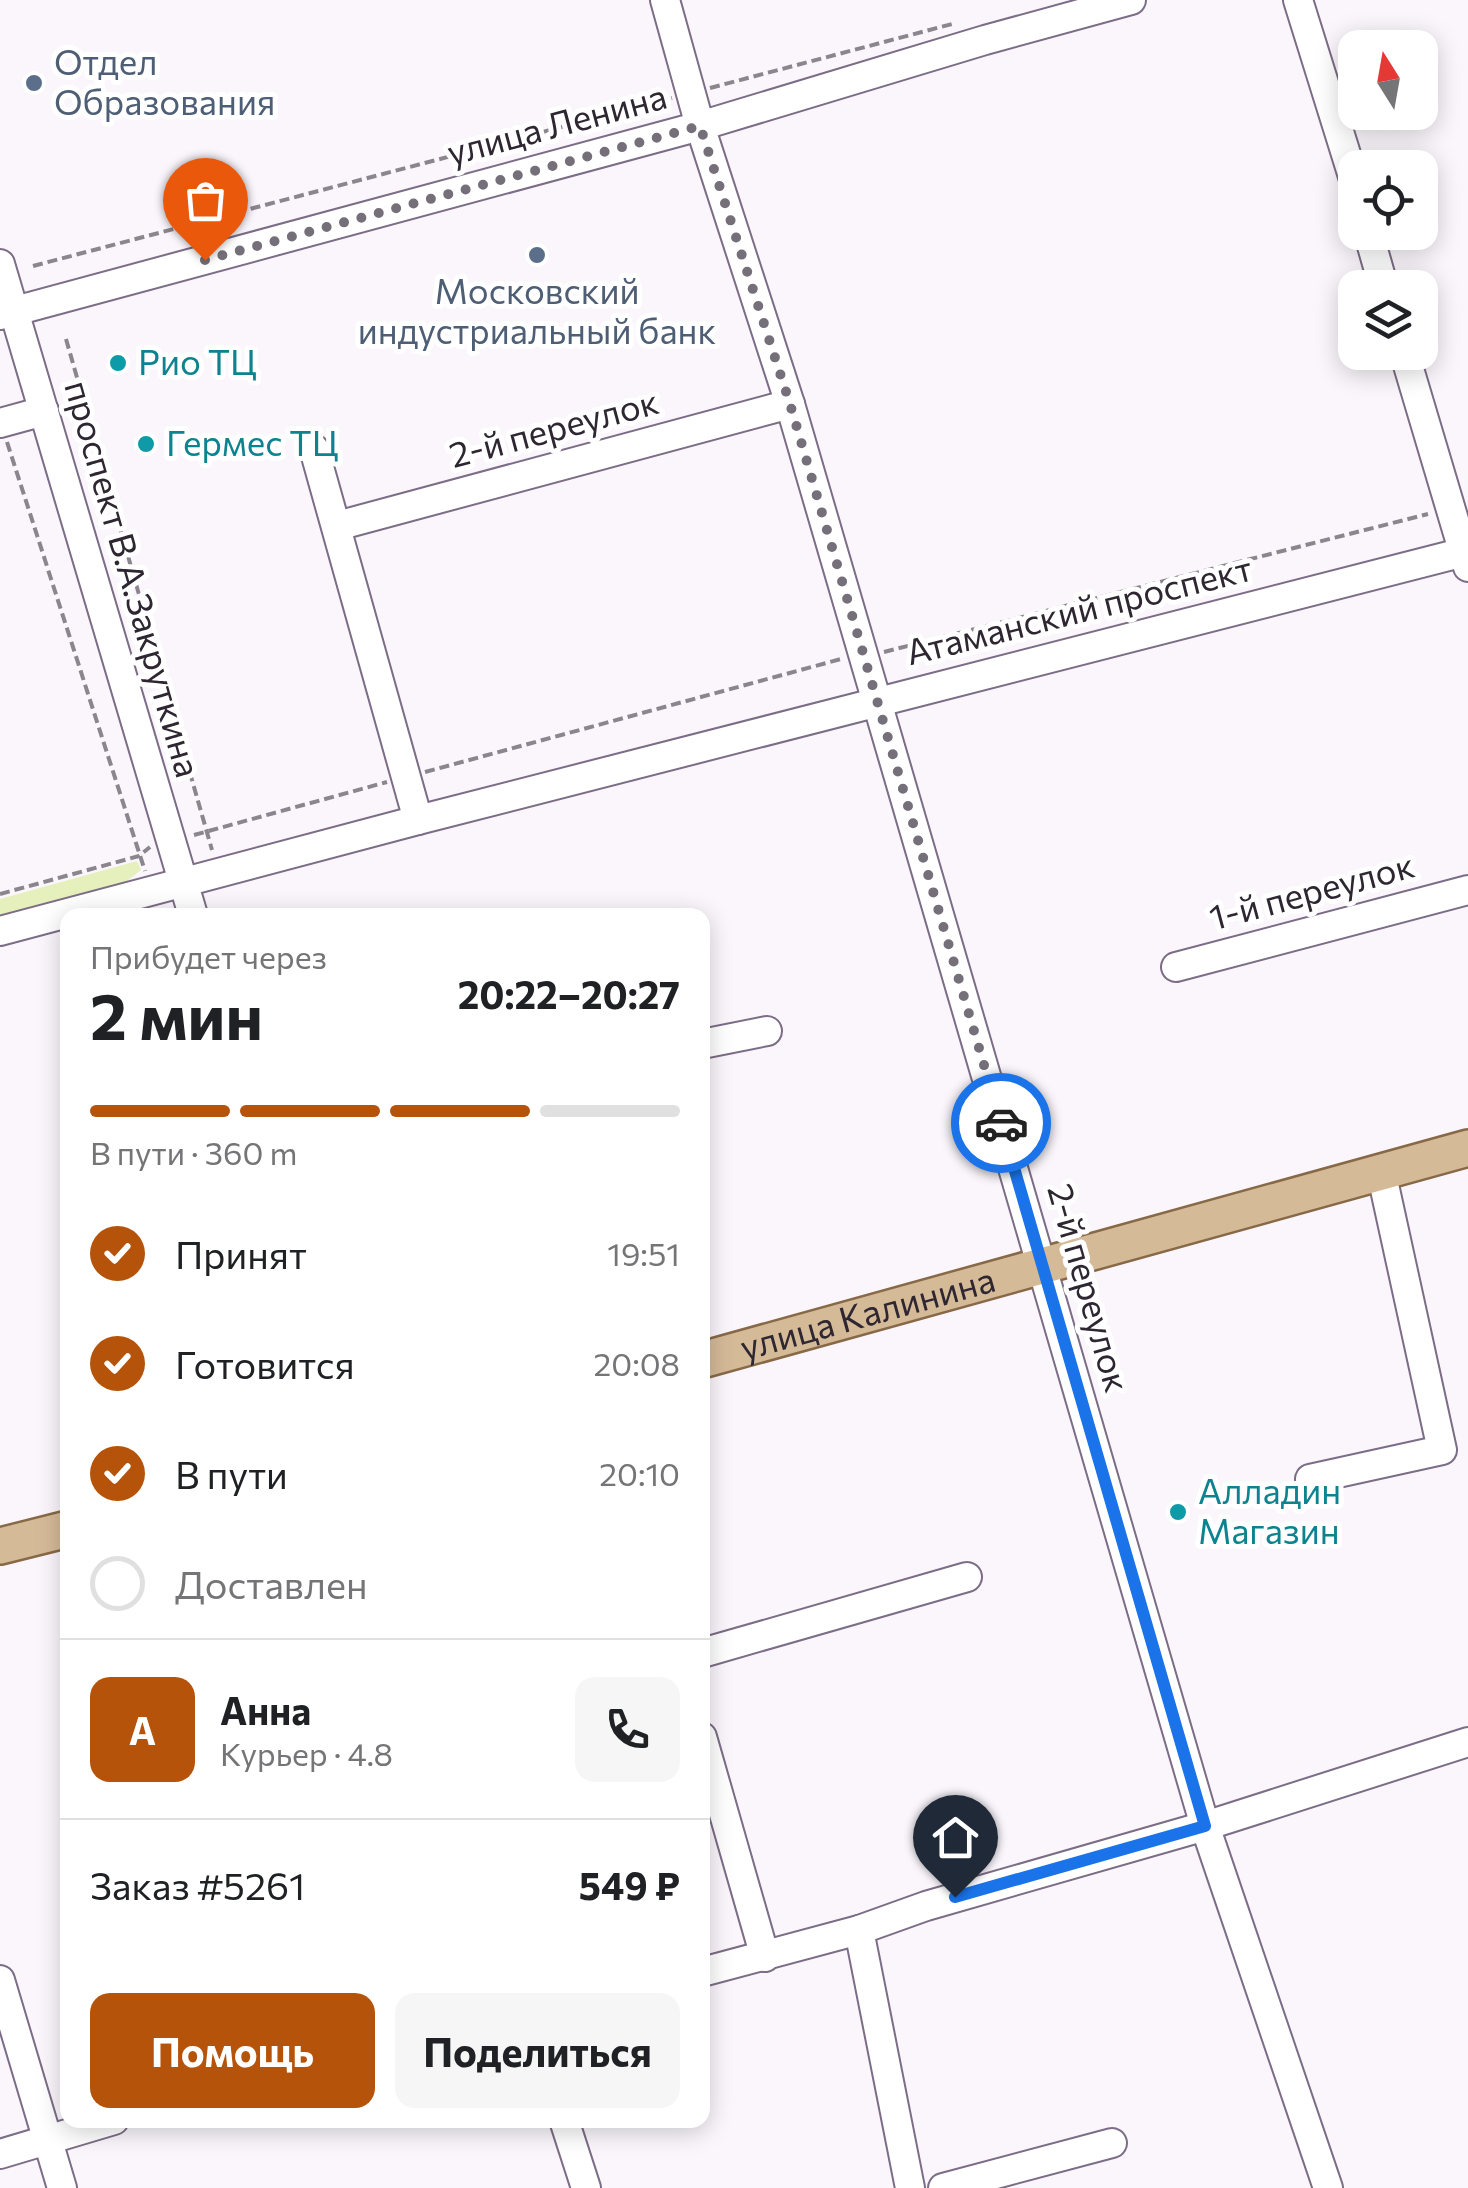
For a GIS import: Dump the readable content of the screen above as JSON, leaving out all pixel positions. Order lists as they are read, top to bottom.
{
  "streets": {
    "main road": ["улица Калинина"],
    "street": [
      "улица Ленина",
      "2-й переулок",
      "проспект В.А.Закруткина",
      "Атаманский проспект",
      "1-й переулок"
    ]
  },
  "crossings": [
    ["улица Ленина", "2-й переулок"],
    ["улица Ленина", "проспект В.А.Закруткина"],
    ["2-й переулок", "Атаманский проспект"],
    ["2-й переулок", "улица Калинина"],
    ["проспект В.А.Закруткина", "Атаманский проспект"]
  ],
  "places": [
    "Отдел Образования",
    "Московский индустриальный банк",
    "Рио ТЦ",
    "Гермес ТЦ",
    "Алладин Магазин"
  ],
  "north": "top",
  "page": {
    "heading": ["2 мин", "Прибудет через", "20:22–20:27"],
    "panel": [
      "Анна",
      "Курьер · 4.8",
      "Заказ #5261",
      "549 ₽"
    ],
    "bar": "В пути · 360 m",
    "list": [
      ["Принят", "19:51"],
      ["Готовится", "20:08"],
      ["В пути", "20:10"],
      "Доставлен"
    ],
    "round": "А",
    "buttons": ["Помощь", "Поделиться"]
  }
}
